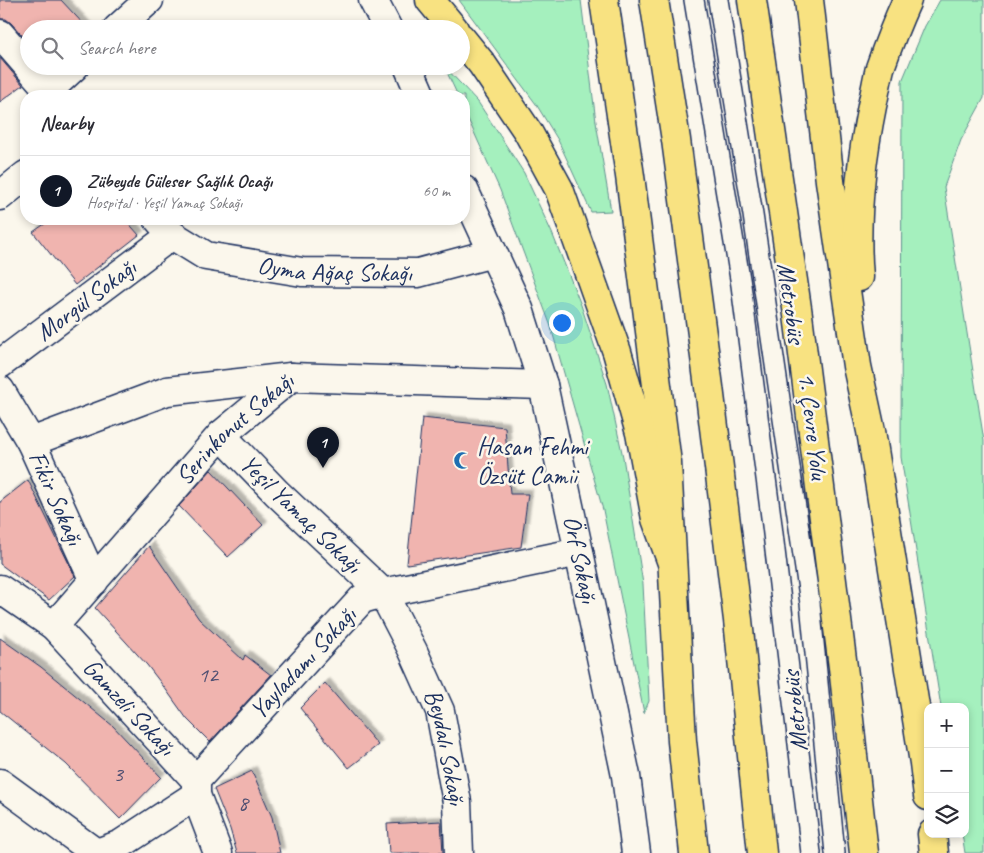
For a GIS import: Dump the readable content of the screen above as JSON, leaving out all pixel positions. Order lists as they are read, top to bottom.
{
  "streets": {
    "highway": ["1. Çevre Yolu"],
    "street": [
      "Oyma Ağaç Sokağı",
      "Morgül Sokağı",
      "Serinkonut Sokağı",
      "Fikir Sokağı",
      "Yeşil Yamaç Sokağı",
      "Örf Sokağı",
      "Yayladamı Sokağı",
      "Gamzeli Sokağı",
      "Beydalı Sokağı"
    ],
    "lane": ["Metrobüs"]
  },
  "crossings": [
    ["Oyma Ağaç Sokağı", "Morgül Sokağı"],
    ["Oyma Ağaç Sokağı", "Örf Sokağı"],
    ["Serinkonut Sokağı", "Fikir Sokağı"],
    ["Serinkonut Sokağı", "Yeşil Yamaç Sokağı"],
    ["Serinkonut Sokağı", "Örf Sokağı"],
    ["Serinkonut Sokağı", "Gamzeli Sokağı"],
    ["Yeşil Yamaç Sokağı", "Yayladamı Sokağı"],
    ["Yeşil Yamaç Sokağı", "Beydalı Sokağı"],
    ["Örf Sokağı", "Yayladamı Sokağı"],
    ["Yayladamı Sokağı", "Gamzeli Sokağı"],
    ["Yayladamı Sokağı", "Beydalı Sokağı"]
  ],
  "places": {
    "mosque": ["Hasan Fehmi Özsüt Camii"]
  },
  "house_numbers": ["12", "3", "8"],
  "page": {
    "search": "Search here",
    "heading": "Nearby",
    "list": [
      {
        "mark": "1",
        "name": "Zübeyde Güleser Sağlık Ocağı",
        "note": "Hospital · Yeşil Yamaç Sokağı",
        "value": "60 m"
      }
    ],
    "pins": "1",
    "map_buttons": ["+", "−"]
  }
}
